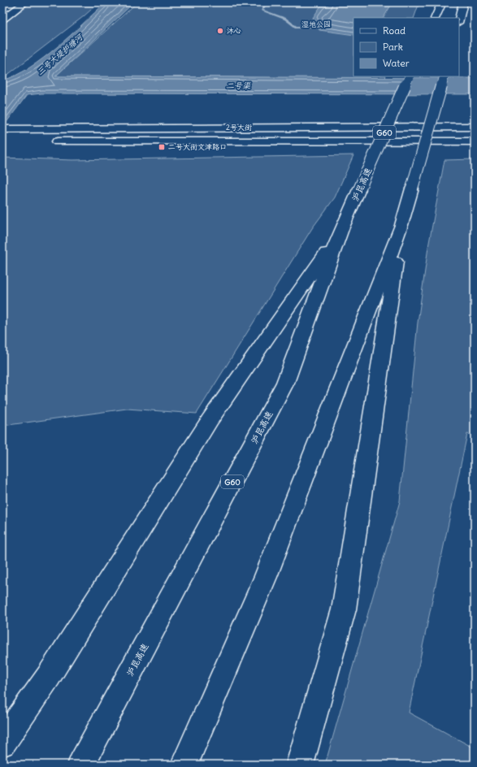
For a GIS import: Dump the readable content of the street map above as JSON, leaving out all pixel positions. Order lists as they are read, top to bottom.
{
  "streets": {
    "main road": ["2号大街", "G60", "沪昆高速"]
  },
  "water": ["三号大堤护塘河", "二号渠"],
  "parks": ["湿地公园"],
  "places": {
    "other": ["沐心"],
    "transit": ["二号大街文津路口"]
  },
  "legend": ["Road", "Park", "Water"]
}
